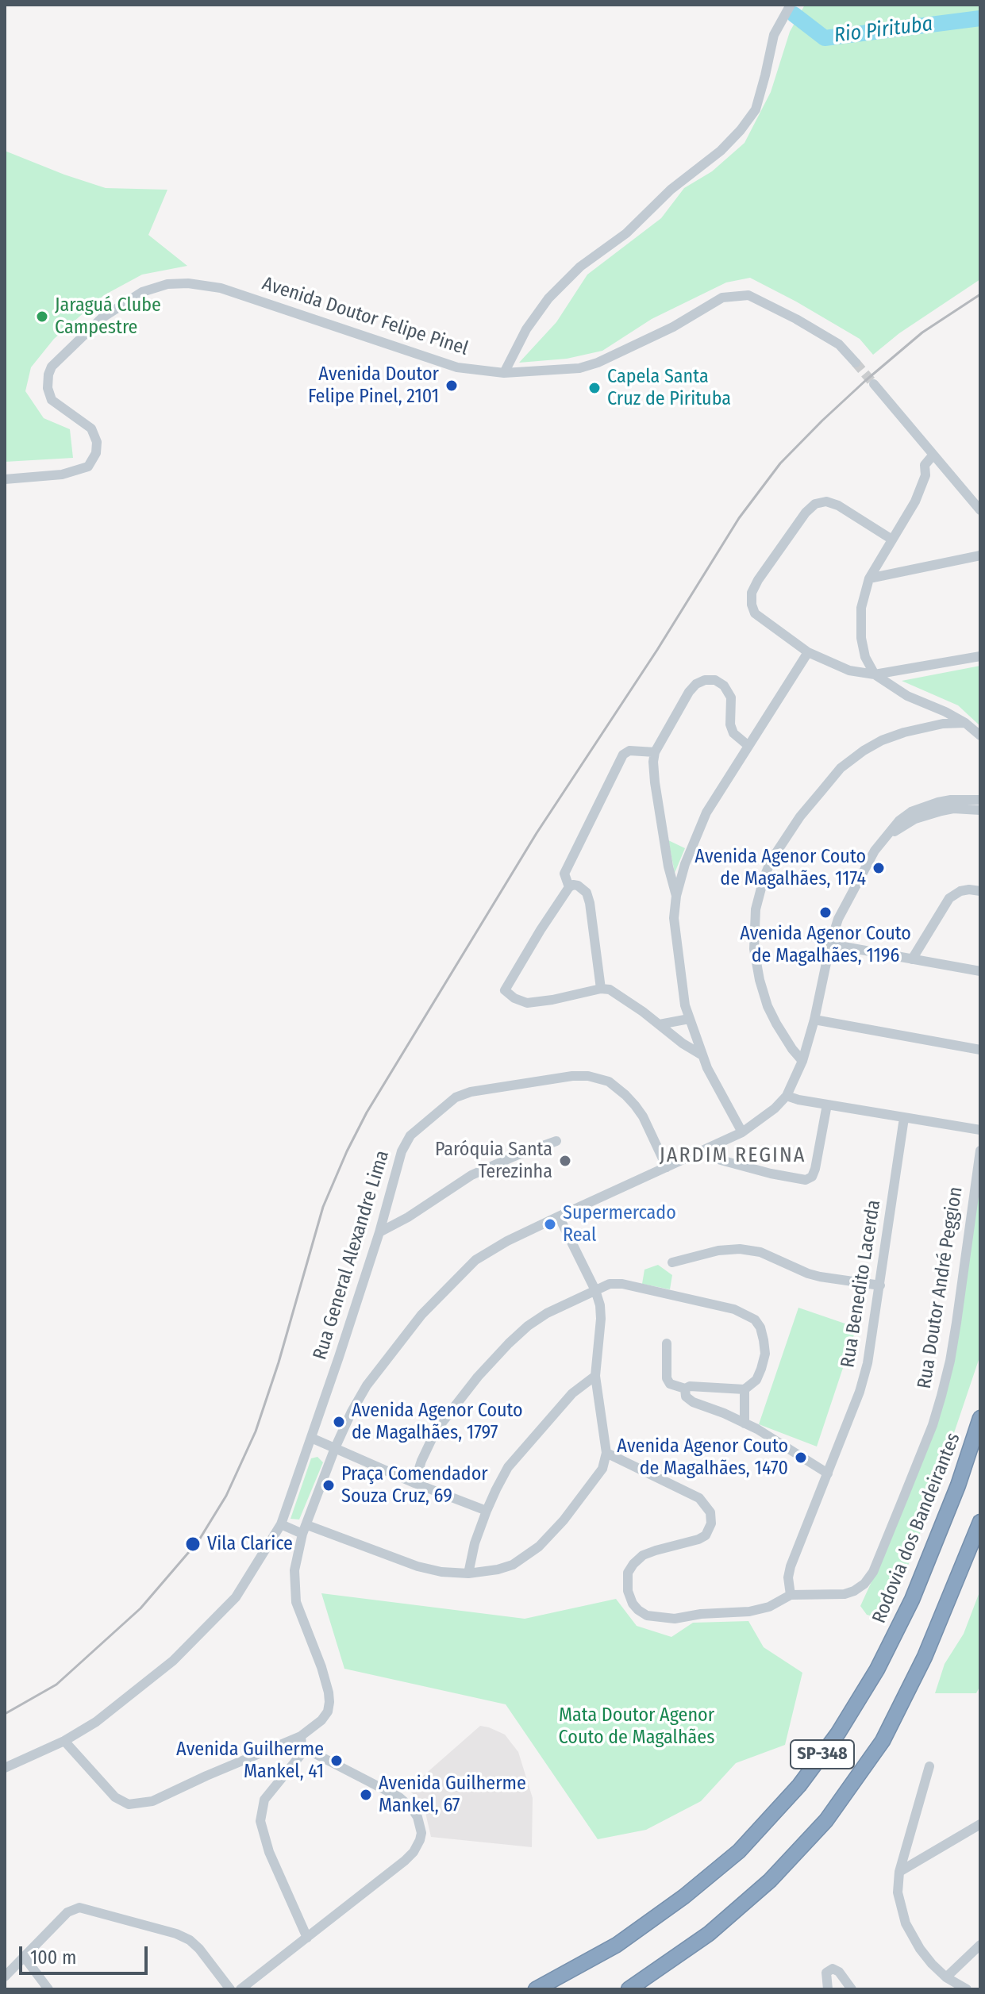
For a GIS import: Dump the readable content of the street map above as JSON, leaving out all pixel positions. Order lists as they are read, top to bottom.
{
  "streets": {
    "highway": ["Rodovia dos Bandeirantes", "SP-348"],
    "street": [
      "Avenida Doutor Felipe Pinel",
      "Rua General Alexandre Lima",
      "Rua Benedito Lacerda",
      "Rua Doutor André Peggion"
    ]
  },
  "crossings": [
    ["Rua Benedito Lacerda", "Rua Doutor André Peggion"]
  ],
  "districts": ["JARDIM REGINA"],
  "water": ["Rio Pirituba"],
  "parks": ["Mata Doutor Agenor Couto de Magalhães"],
  "places": [
    "Jaraguá Clube Campestre",
    "Avenida Doutor Felipe Pinel, 2101",
    "Capela Santa Cruz de Pirituba",
    "Avenida Agenor Couto de Magalhães, 1174",
    "Avenida Agenor Couto de Magalhães, 1196",
    "Paróquia Santa Terezinha",
    "Supermercado Real",
    "Avenida Agenor Couto de Magalhães, 1797",
    "Avenida Agenor Couto de Magalhães, 1470",
    "Praça Comendador Souza Cruz, 69",
    "Vila Clarice",
    "Avenida Guilherme Mankel, 41",
    "Avenida Guilherme Mankel, 67"
  ],
  "scale_bar": "100 m"
}
